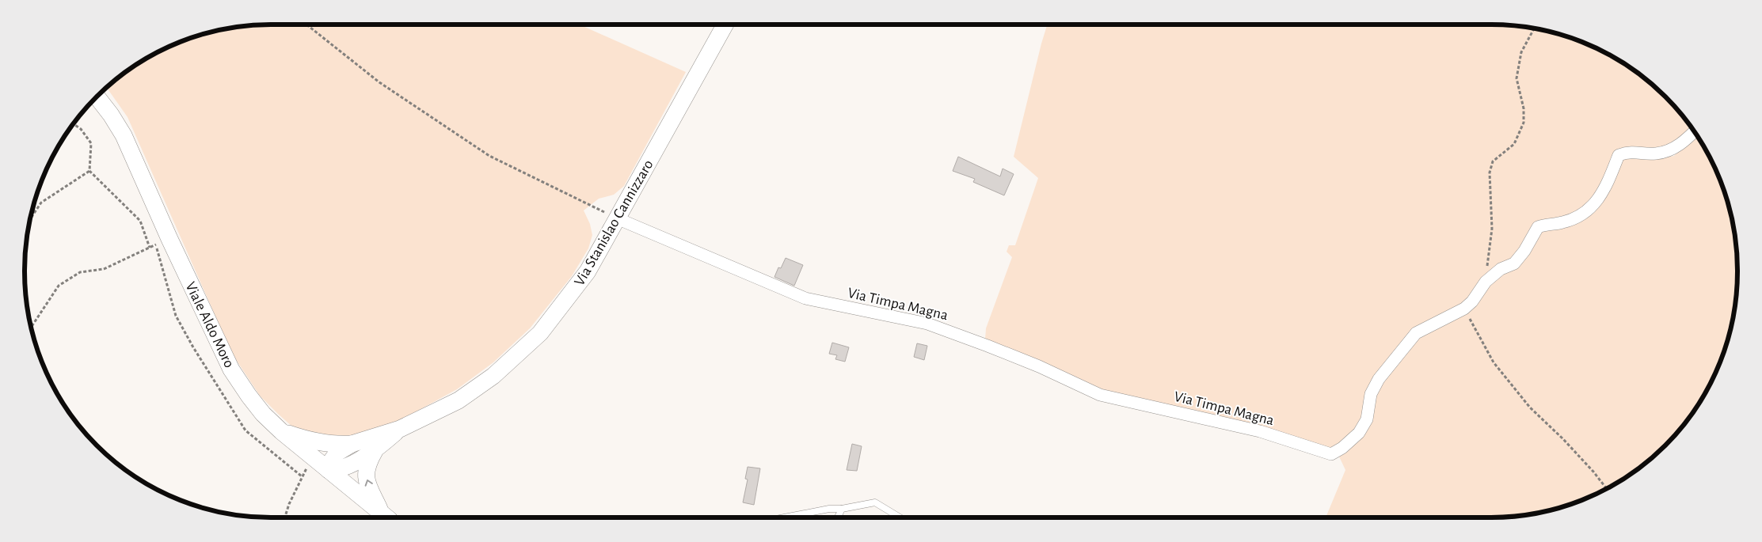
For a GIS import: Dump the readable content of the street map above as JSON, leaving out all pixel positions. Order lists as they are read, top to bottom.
{
  "streets": {
    "street": ["Via Stanislao Cannizzaro", "Via Timpa Magna", "Viale Aldo Moro"]
  },
  "crossings": [
    ["Via Stanislao Cannizzaro", "Via Timpa Magna"]
  ]
}
